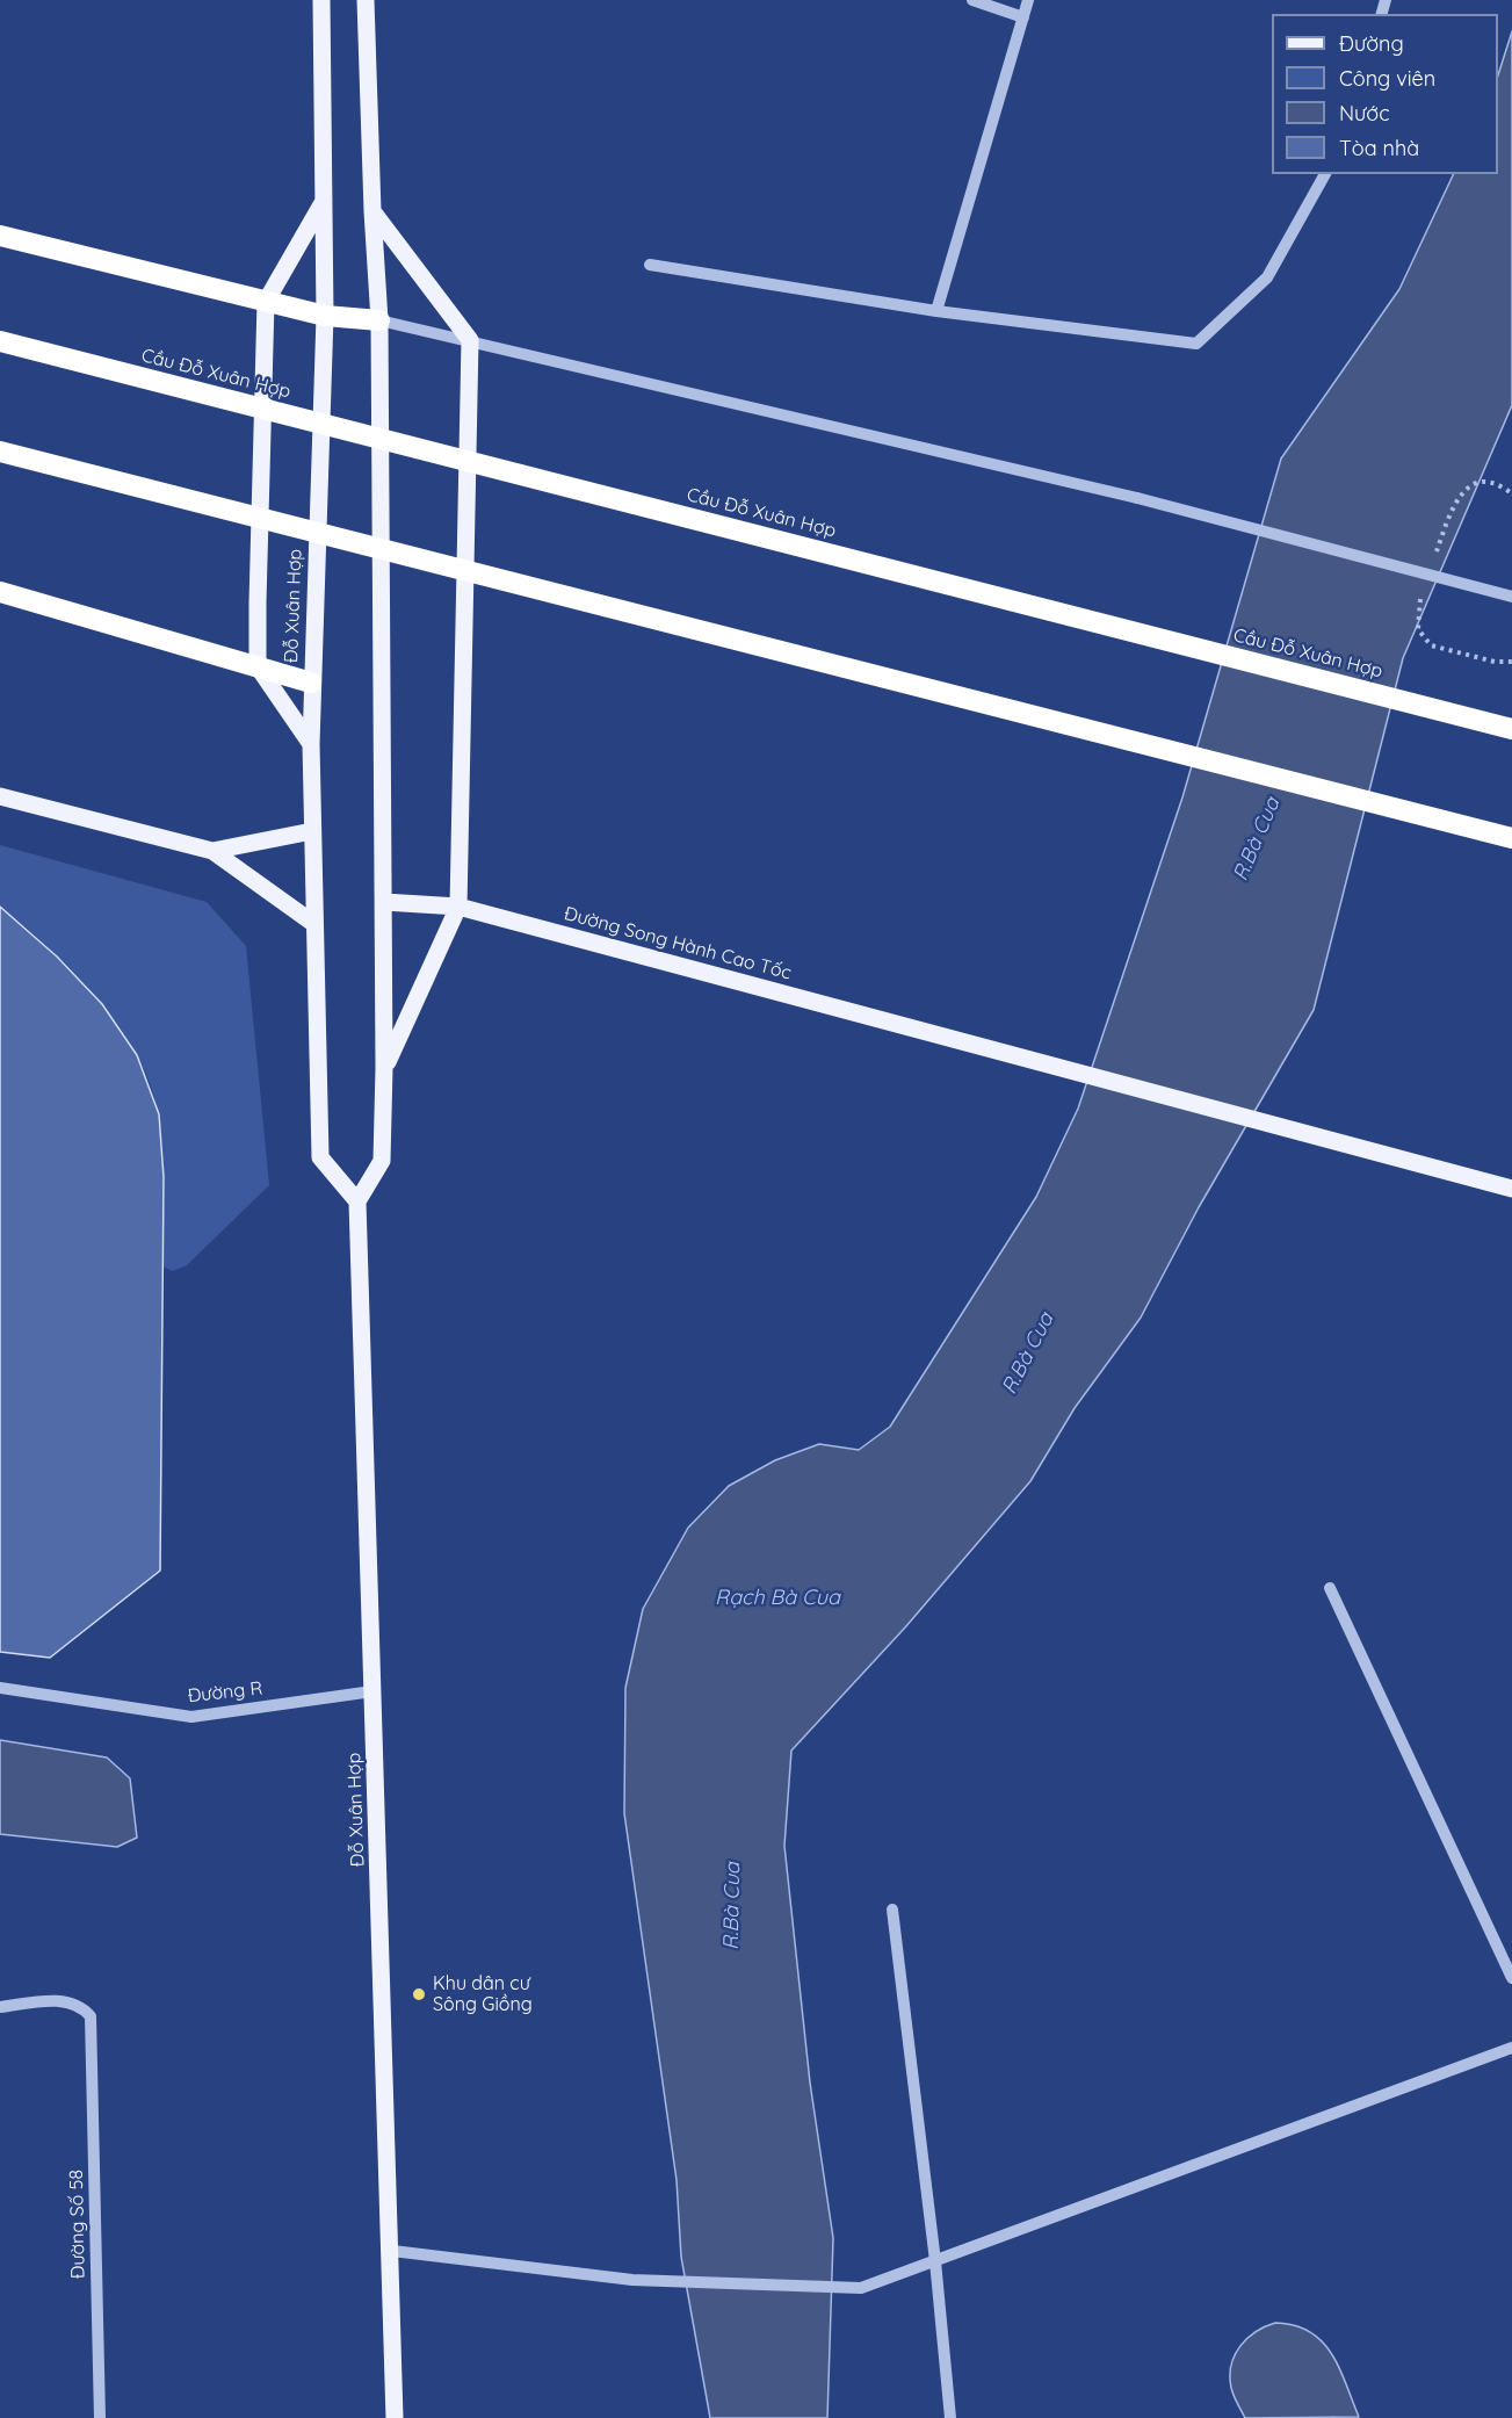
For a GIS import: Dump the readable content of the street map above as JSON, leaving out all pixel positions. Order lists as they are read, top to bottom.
{
  "streets": {
    "highway": ["Cầu Đỗ Xuân Hợp"],
    "main road": ["Đỗ Xuân Hợp", "Đường Song Hành Cao Tốc"],
    "street": ["Đường R", "Đường Số 58"]
  },
  "crossings": [
    ["Đỗ Xuân Hợp", "Đường R"]
  ],
  "water": ["R.Bà Cua", "Rạch Bà Cua"],
  "places": ["Khu dân cư Sông Giồng"],
  "legend": [
    "Đường",
    "Công viên",
    "Nước",
    "Tòa nhà"
  ]
}
